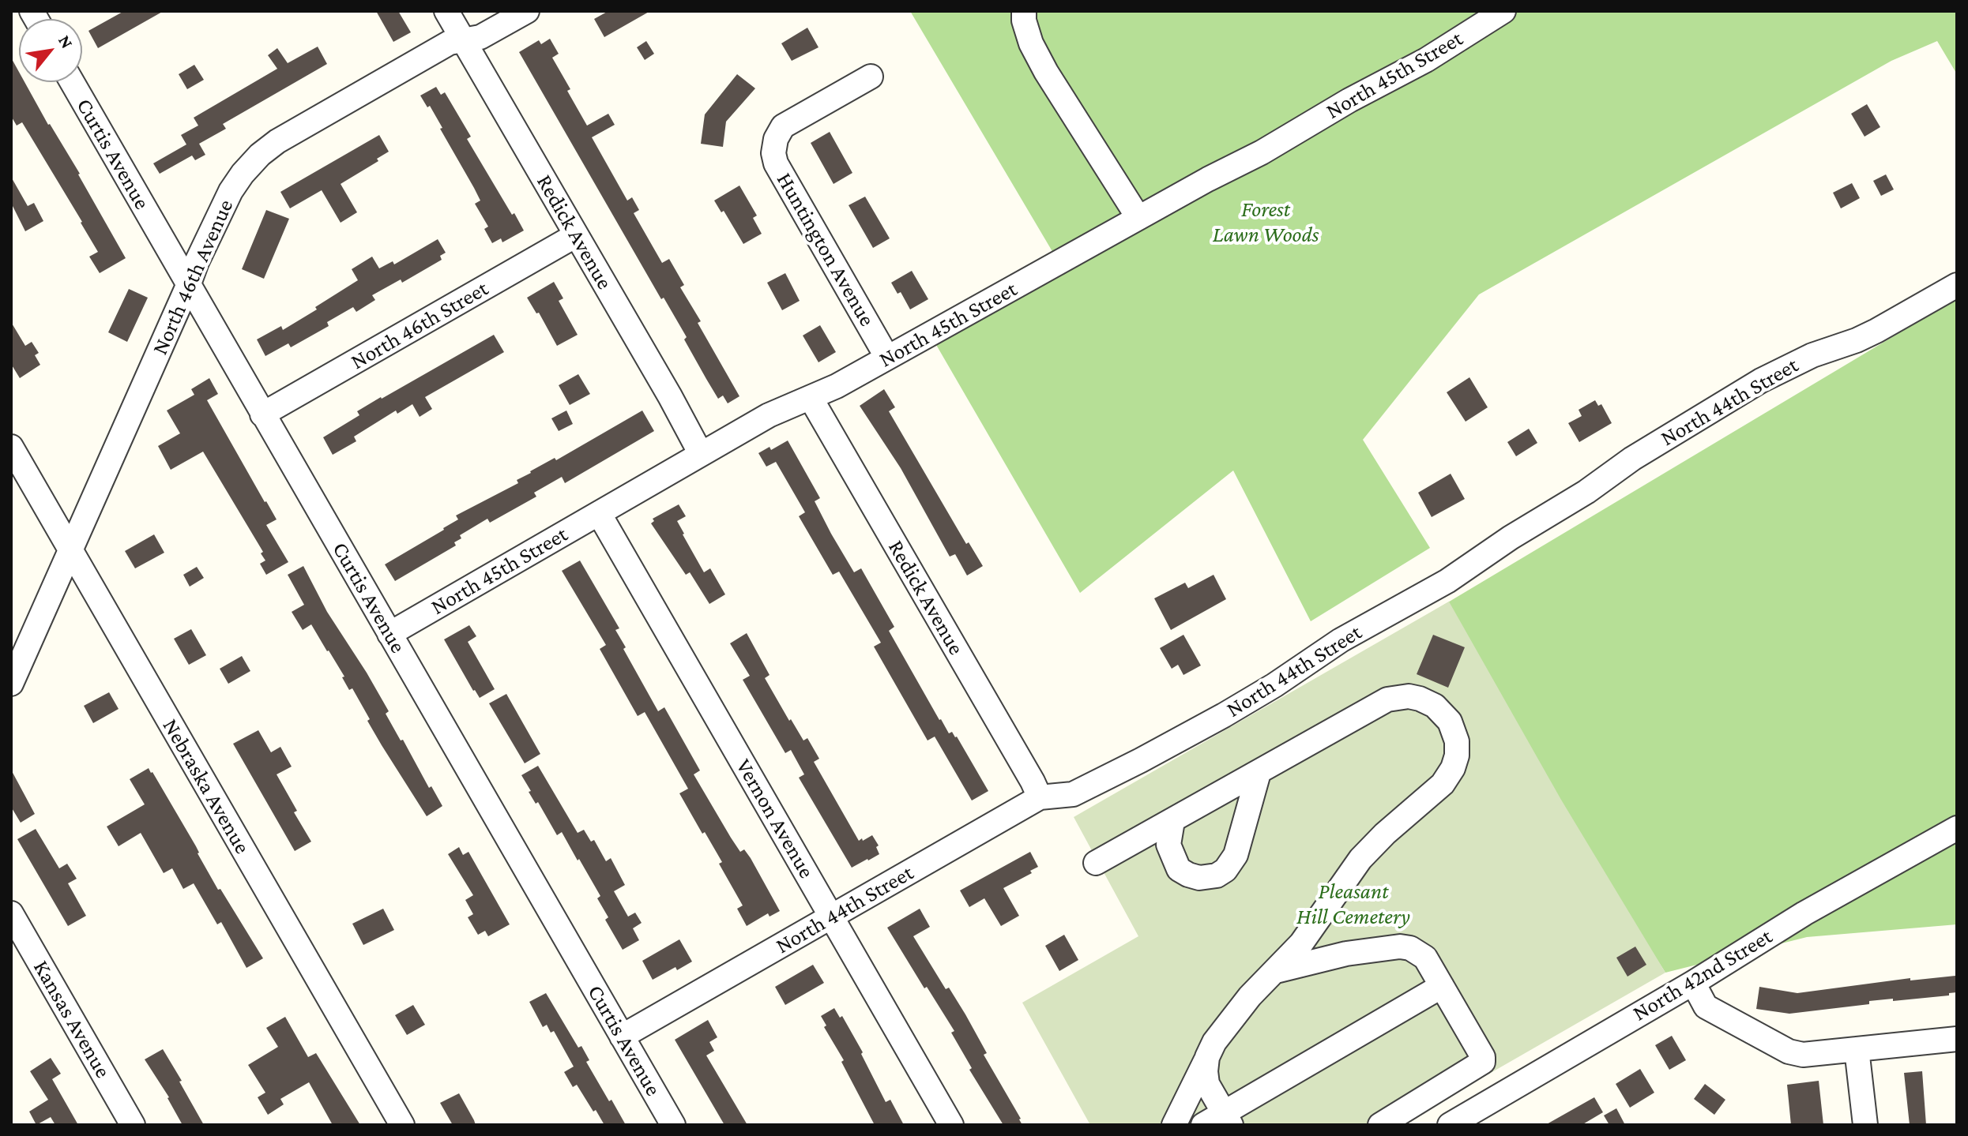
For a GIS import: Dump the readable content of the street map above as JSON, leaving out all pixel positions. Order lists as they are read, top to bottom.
{
  "streets": {
    "street": [
      "North 45th Street",
      "Curtis Avenue",
      "Redick Avenue",
      "Huntington Avenue",
      "North 46th Avenue",
      "North 46th Street",
      "North 44th Street",
      "Nebraska Avenue",
      "Vernon Avenue",
      "North 42nd Street",
      "Kansas Avenue"
    ]
  },
  "crossings": [
    ["North 45th Street", "Curtis Avenue"],
    ["North 45th Street", "Redick Avenue"],
    ["North 45th Street", "Huntington Avenue"],
    ["North 45th Street", "Vernon Avenue"],
    ["Curtis Avenue", "North 46th Avenue"],
    ["Curtis Avenue", "North 46th Street"],
    ["Curtis Avenue", "North 44th Street"],
    ["Redick Avenue", "North 46th Avenue"],
    ["Redick Avenue", "North 46th Street"],
    ["Redick Avenue", "North 44th Street"],
    ["North 46th Avenue", "Nebraska Avenue"],
    ["North 44th Street", "Vernon Avenue"]
  ],
  "parks": ["Forest Lawn Woods", "Pleasant Hill Cemetery"],
  "north": "top right"
}
